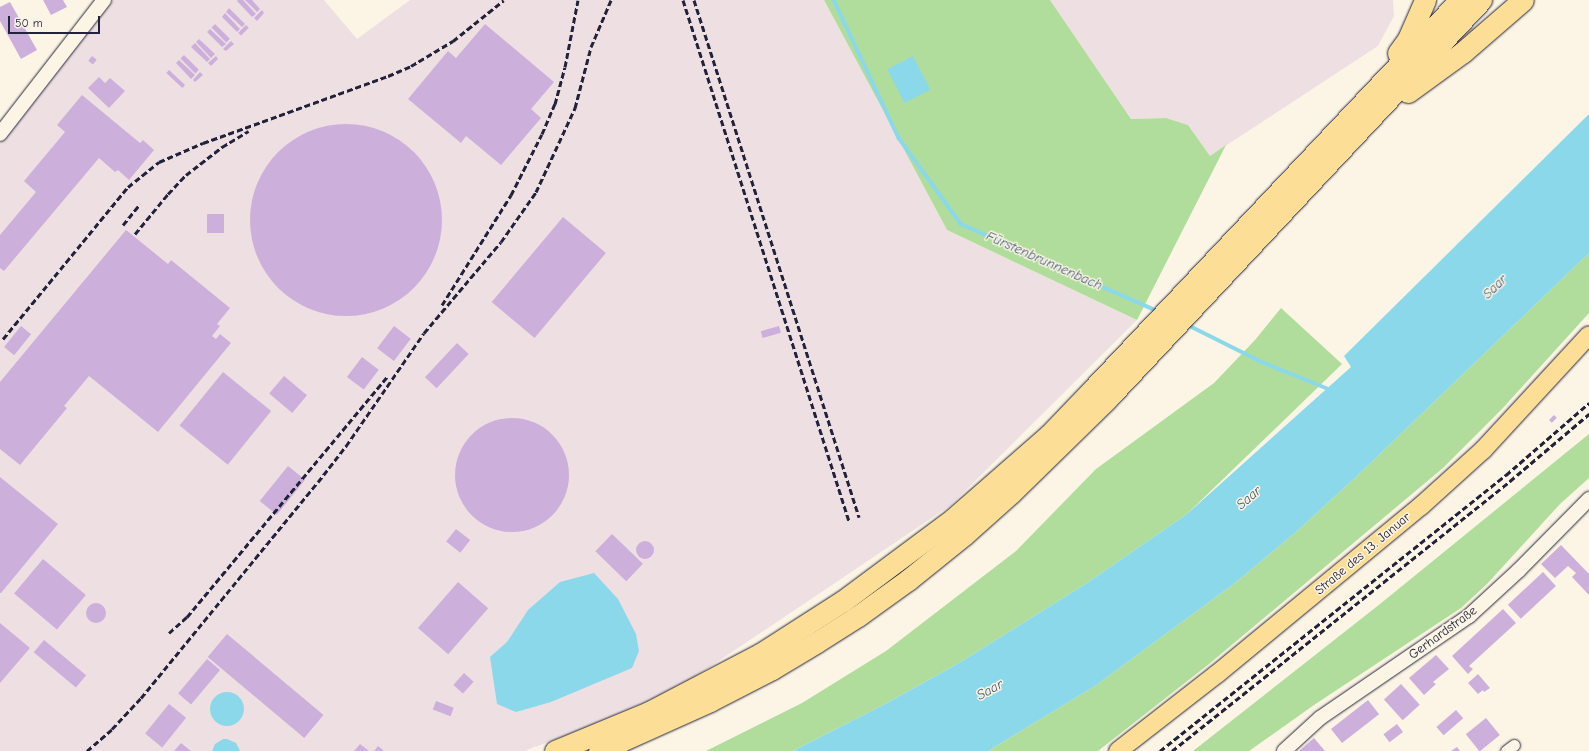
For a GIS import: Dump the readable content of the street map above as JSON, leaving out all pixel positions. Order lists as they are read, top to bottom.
{
  "streets": {
    "main road": ["Straße des 13. Januar"],
    "street": ["Gerhardstraße"]
  },
  "water": ["Fürstenbrunnenbach", "Saar"],
  "scale_bar": "50 m"
}
